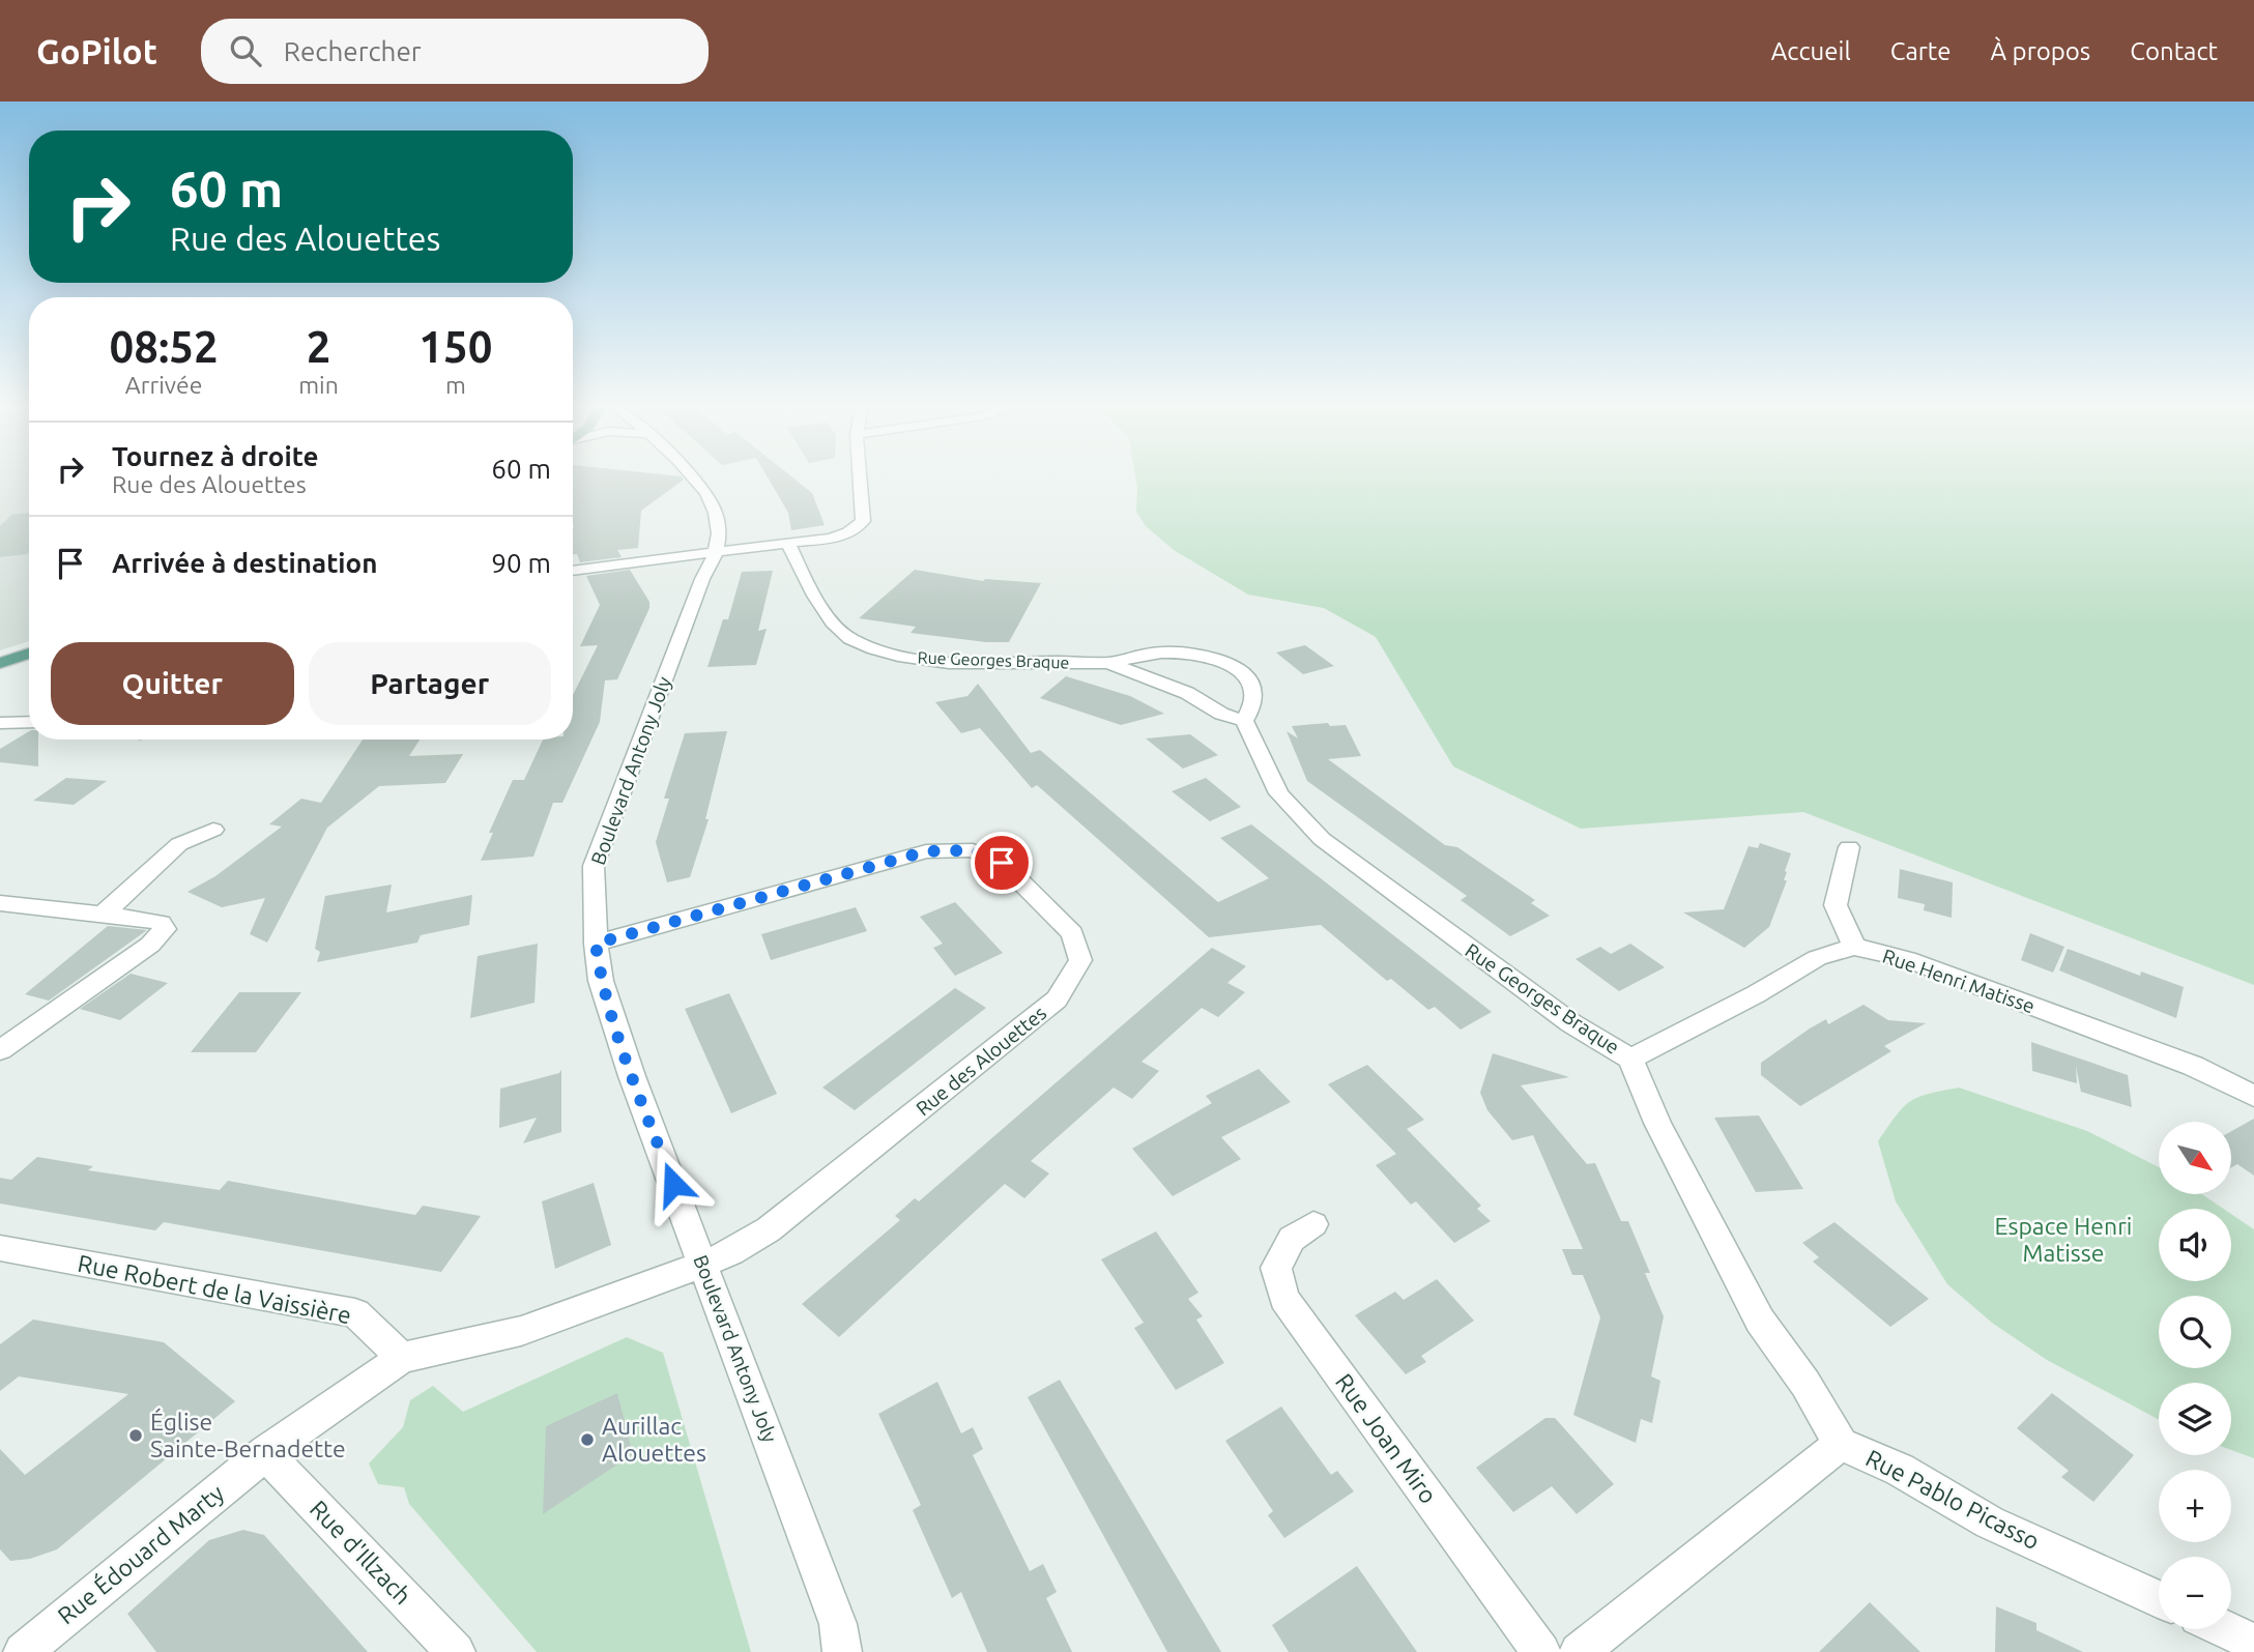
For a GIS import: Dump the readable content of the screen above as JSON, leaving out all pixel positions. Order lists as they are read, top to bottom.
{
  "streets": {
    "street": [
      "Rue Georges Braque",
      "Boulevard Antony Joly",
      "Rue Henri Matisse",
      "Rue des Alouettes",
      "Rue Robert de la Vaissière",
      "Rue Joan Miro",
      "Rue Pablo Picasso",
      "Rue d'Illzach",
      "Rue Édouard Marty"
    ]
  },
  "crossings": [
    ["Rue Georges Braque", "Rue Pablo Picasso"],
    ["Boulevard Antony Joly", "Rue des Alouettes"],
    ["Rue Robert de la Vaissière", "Rue Édouard Marty"],
    ["Rue d'Illzach", "Rue Édouard Marty"]
  ],
  "parks": ["Espace Henri Matisse"],
  "places": ["Église Sainte-Bernadette", "Aurillac Alouettes"],
  "north": "bottom right",
  "page": {
    "header": "GoPilot",
    "search": "Rechercher",
    "nav": [
      "Accueil",
      "Carte",
      "À propos",
      "Contact"
    ],
    "turn": ["60 m", "Rue des Alouettes"],
    "eta": [
      "08:52",
      "Arrivée",
      "2",
      "min",
      "150",
      "m"
    ],
    "list": [
      {
        "name": "Tournez à droite",
        "note": "Rue des Alouettes",
        "value": "60 m"
      },
      {
        "name": "Arrivée à destination",
        "value": "90 m"
      }
    ],
    "buttons": ["Quitter", "Partager"],
    "map_buttons": ["+", "−"]
  }
}
